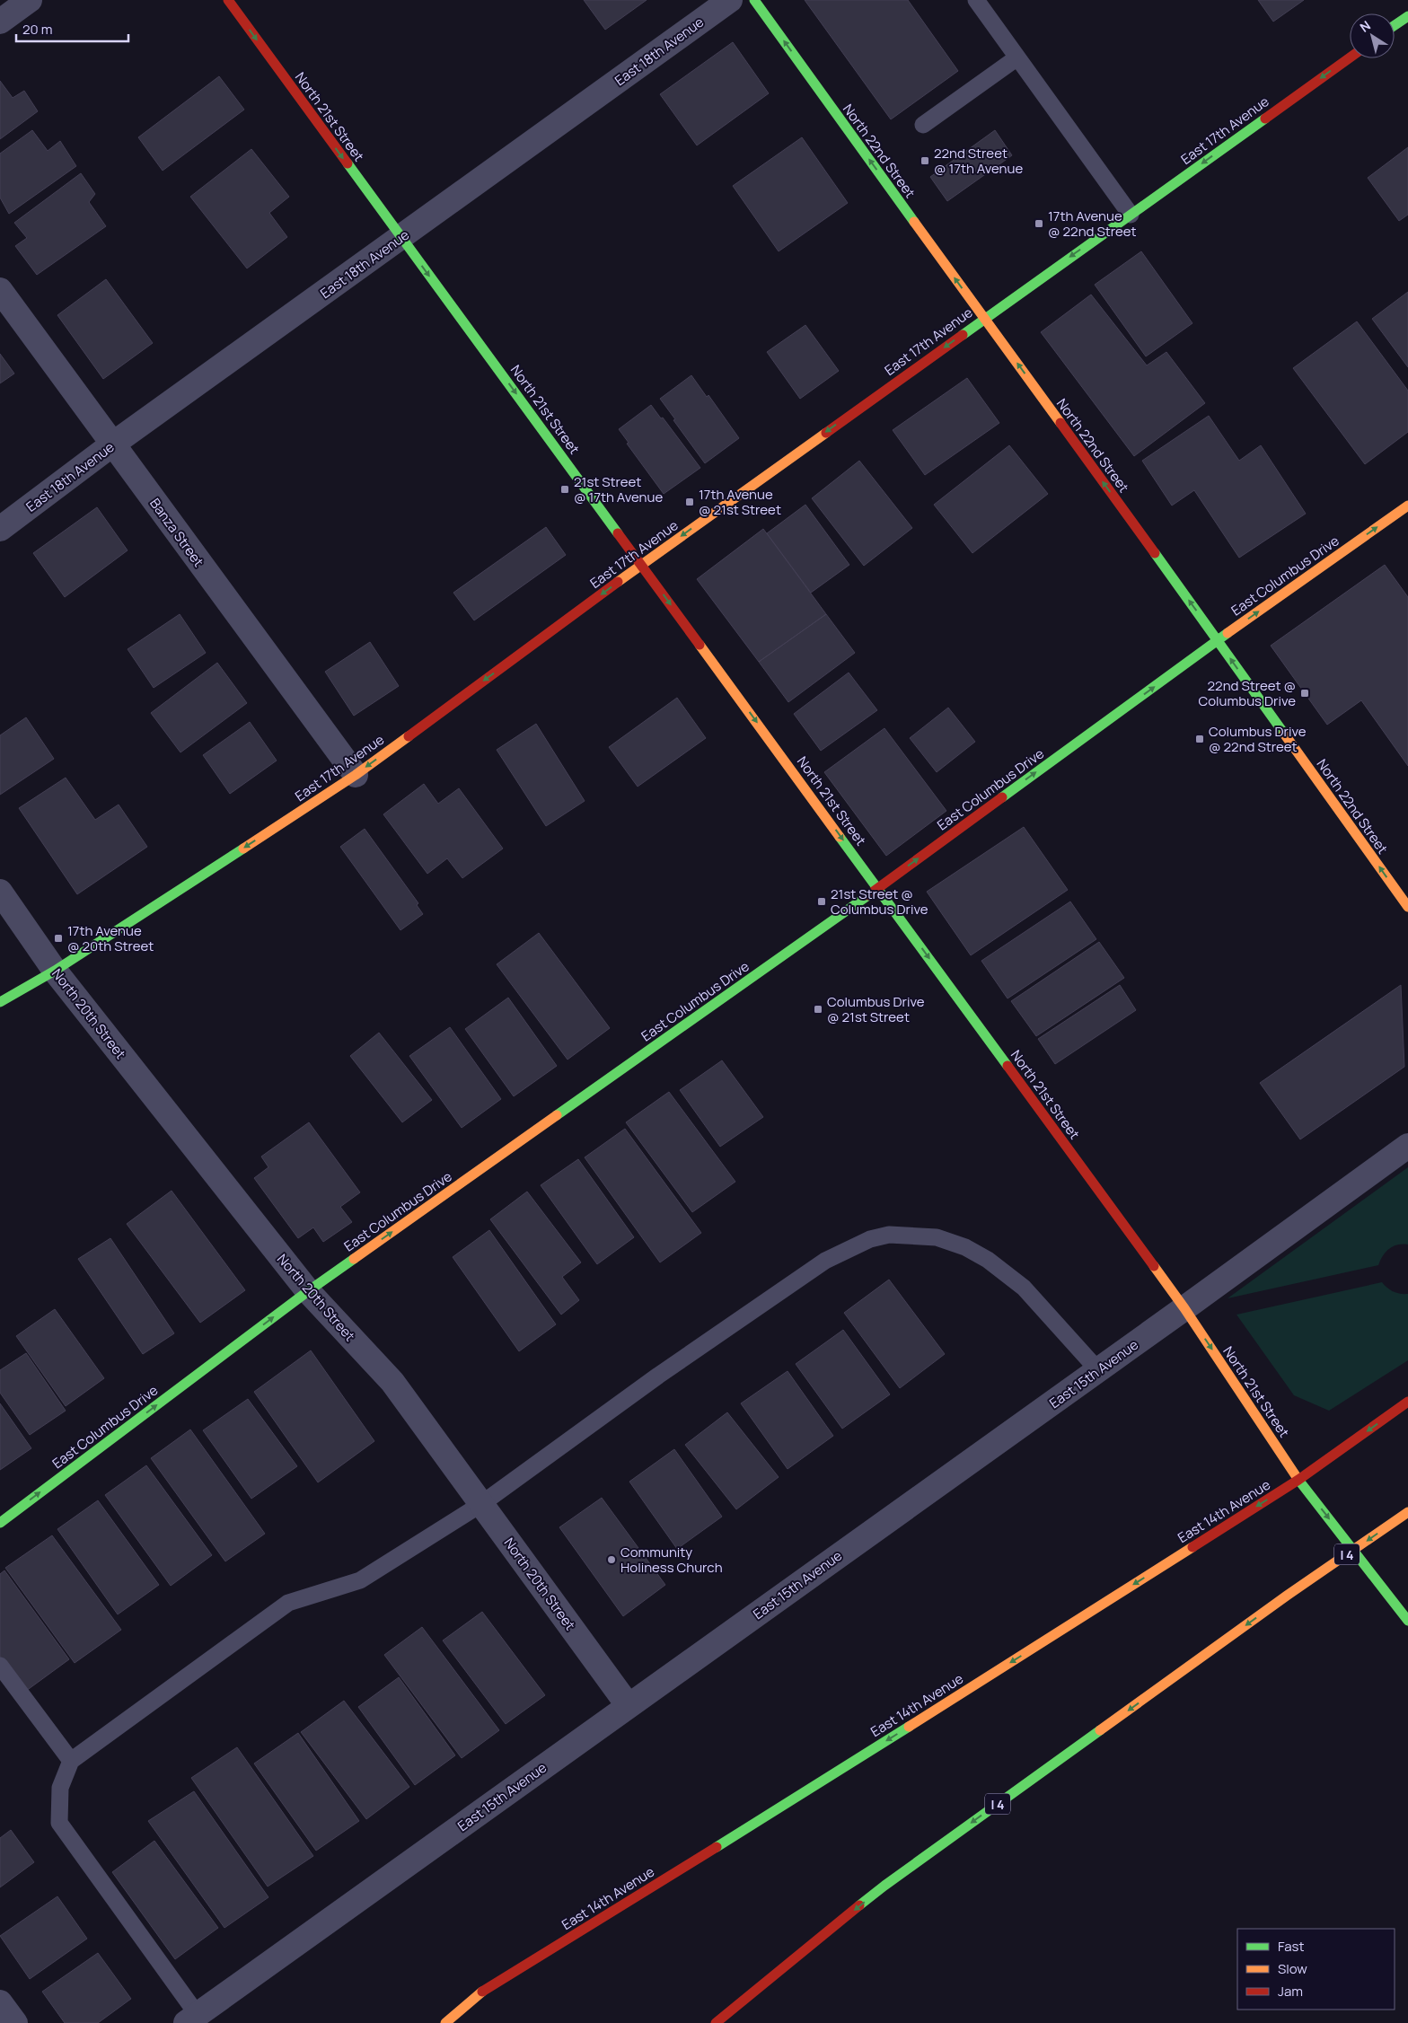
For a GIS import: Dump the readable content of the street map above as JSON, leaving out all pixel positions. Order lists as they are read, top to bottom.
{
  "streets": {
    "main road": [
      "North 21st Street",
      "East 17th Avenue",
      "North 22nd Street",
      "East Columbus Drive",
      "East 14th Avenue",
      "I 4"
    ],
    "street": [
      "East 18th Avenue",
      "Banza Street",
      "North 20th Street",
      "East 15th Avenue"
    ]
  },
  "crossings": [
    ["East 18th Avenue", "North 21st Street"],
    ["East 18th Avenue", "Banza Street"],
    ["North 21st Street", "East 17th Avenue"],
    ["North 21st Street", "East Columbus Drive"],
    ["North 21st Street", "East 15th Avenue"],
    ["North 21st Street", "East 14th Avenue"],
    ["East 17th Avenue", "North 22nd Street"],
    ["East 17th Avenue", "Banza Street"],
    ["East 17th Avenue", "North 20th Street"],
    ["North 22nd Street", "East Columbus Drive"],
    ["East Columbus Drive", "North 20th Street"],
    ["North 20th Street", "East 15th Avenue"]
  ],
  "one_way": [
    "North 21st Street",
    "East 17th Avenue",
    "North 22nd Street",
    "East Columbus Drive",
    "East 14th Avenue"
  ],
  "places": {
    "transit": [
      "22nd Street @ 17th Avenue",
      "17th Avenue @ 22nd Street",
      "21st Street @ 17th Avenue",
      "17th Avenue @ 21st Street",
      "22nd Street @ Columbus Drive",
      "Columbus Drive @ 22nd Street",
      "21st Street @ Columbus Drive",
      "17th Avenue @ 20th Street",
      "Columbus Drive @ 21st Street"
    ],
    "other": ["Community Holiness Church"]
  },
  "legend": ["Fast", "Slow", "Jam"],
  "scale_bar": "20 m",
  "north": "top left"
}
